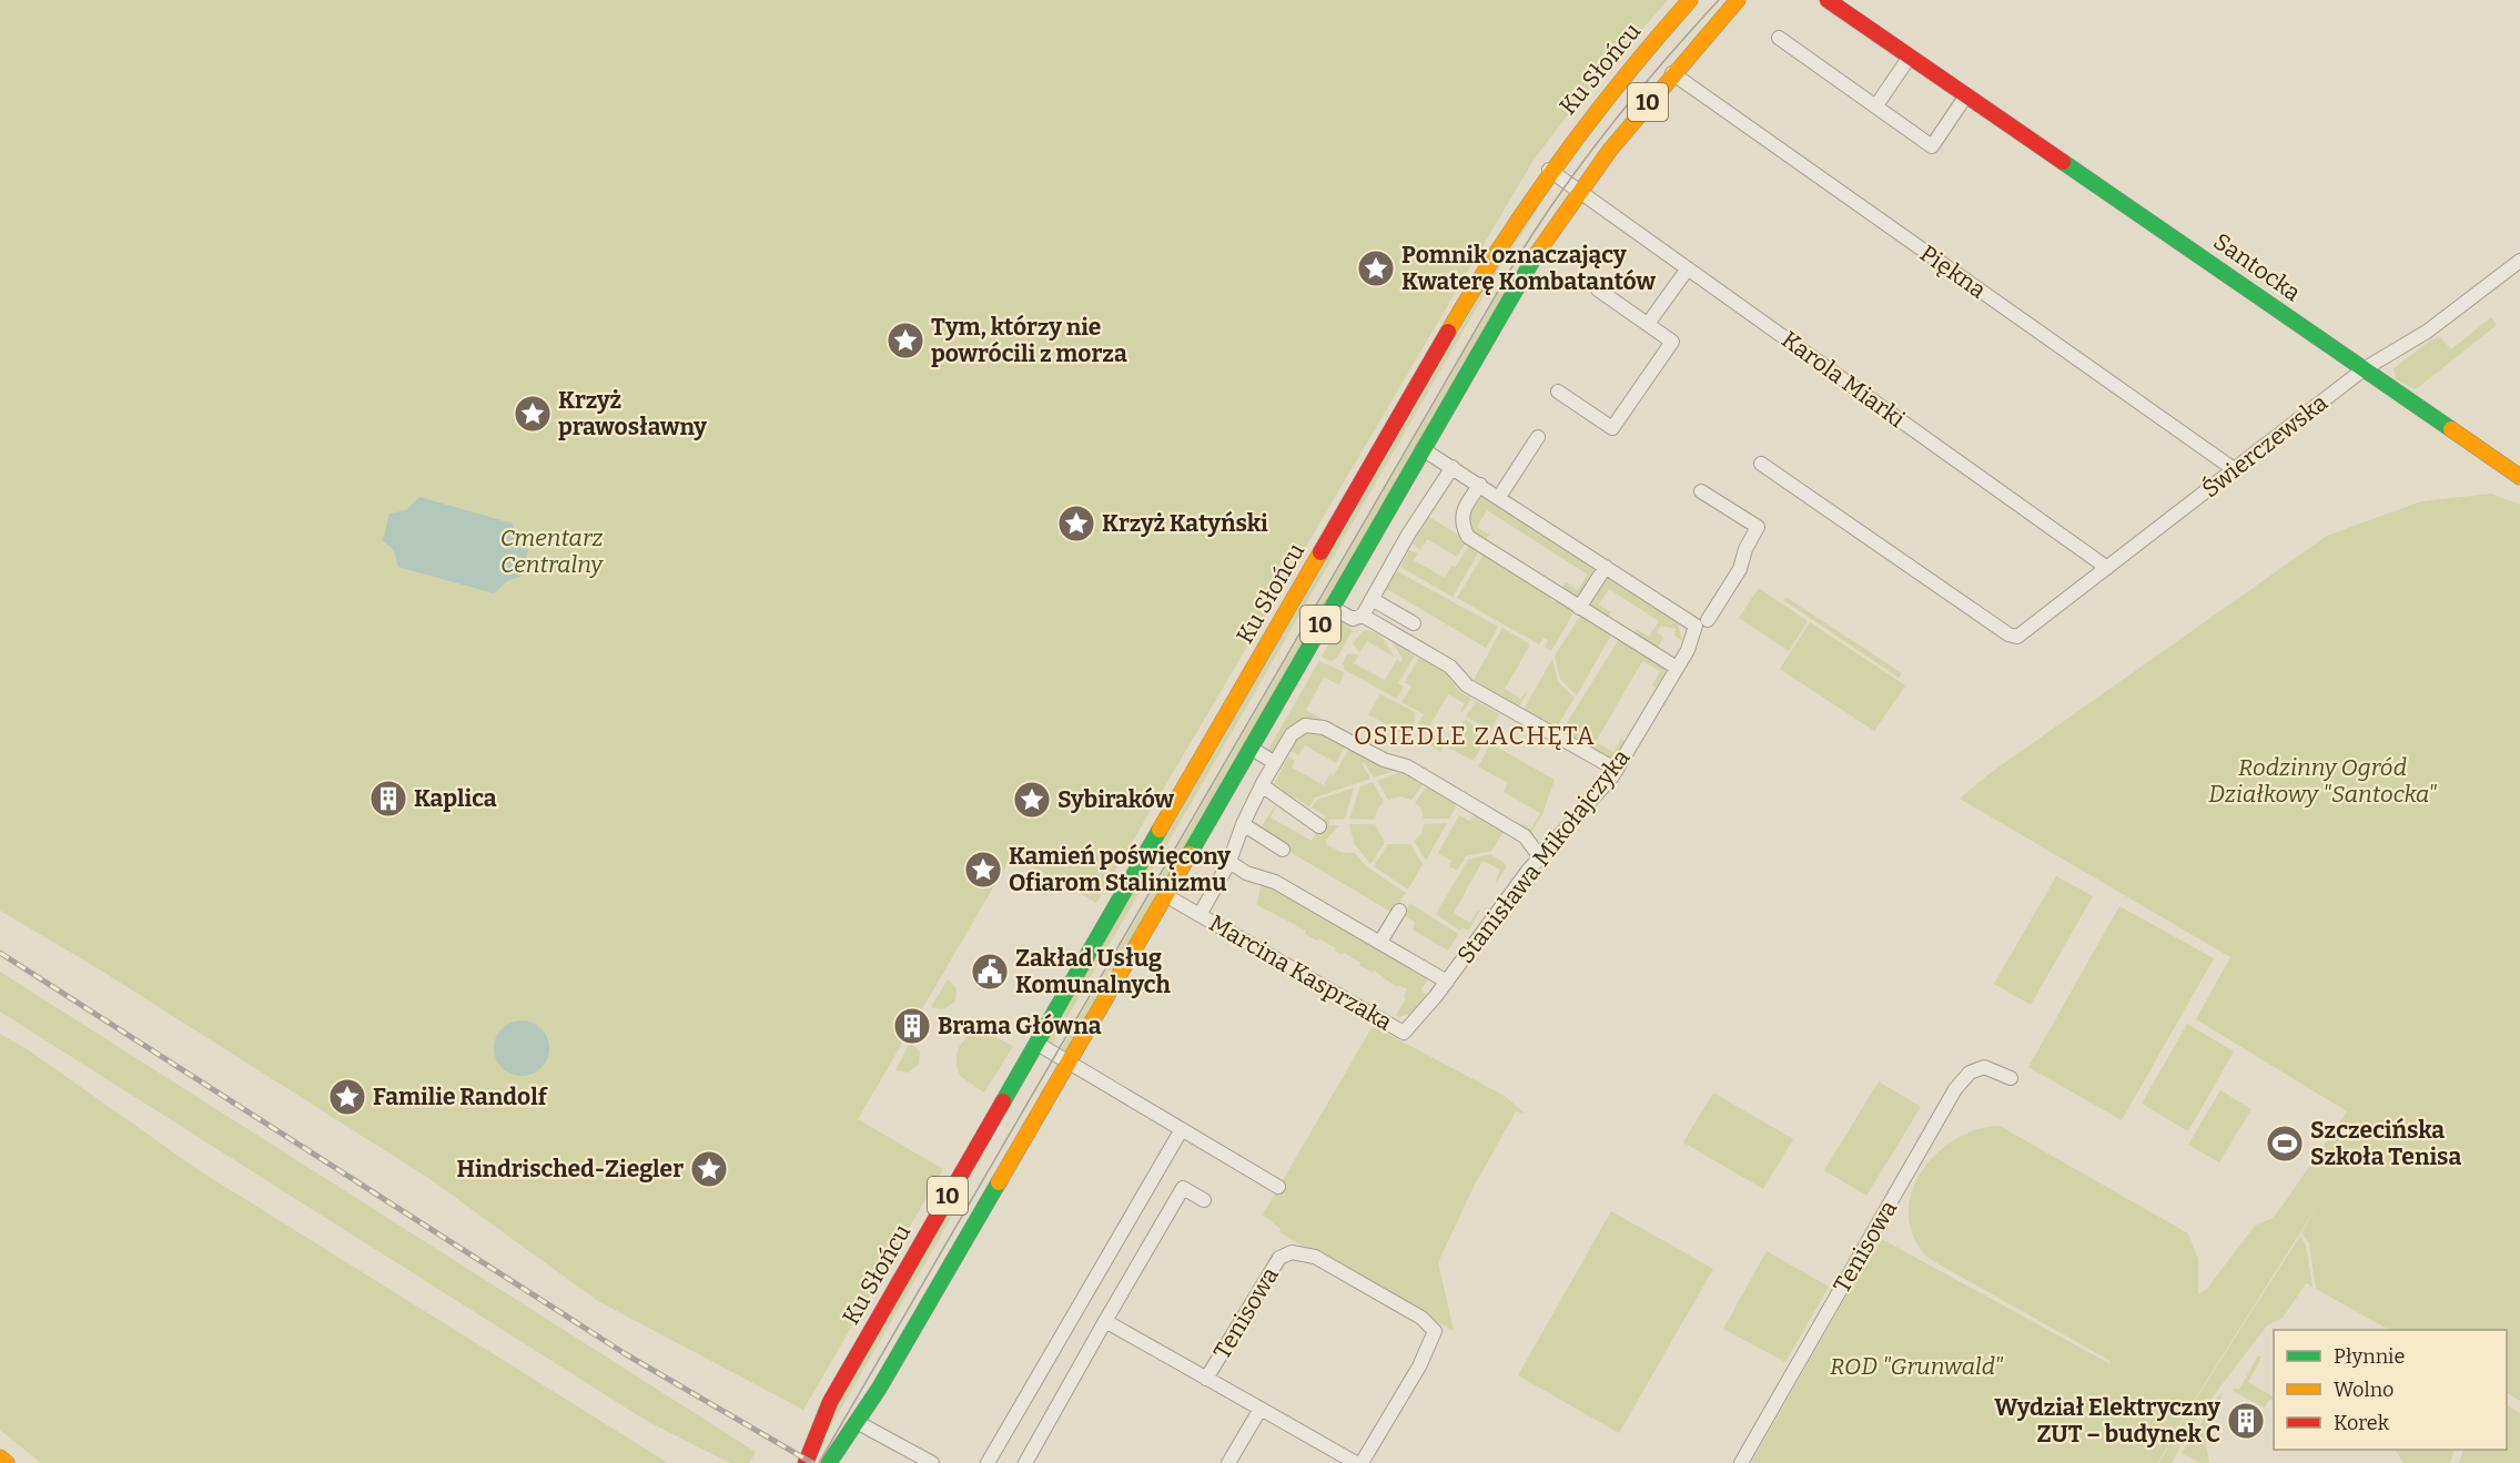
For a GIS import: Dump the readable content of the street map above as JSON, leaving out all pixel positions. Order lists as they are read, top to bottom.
{
  "streets": {
    "main road": ["Ku Słońcu", "10", "Santocka"],
    "street": [
      "Piękna",
      "Karola Miarki",
      "Świerczewska",
      "Stanisława Mikołajczyka",
      "Marcina Kasprzaka",
      "Tenisowa"
    ]
  },
  "crossings": [
    ["10", "Piękna"],
    ["10", "Karola Miarki"],
    ["10", "Marcina Kasprzaka"],
    ["Santocka", "Świerczewska"],
    ["Piękna", "Świerczewska"],
    ["Karola Miarki", "Świerczewska"],
    ["Stanisława Mikołajczyka", "Marcina Kasprzaka"]
  ],
  "districts": ["OSIEDLE ZACHĘTA"],
  "parks": ["Cmentarz Centralny", "Rodzinny Ogród Działkowy \"Santocka\"", "ROD \"Grunwald\""],
  "places": {
    "place": [
      "Pomnik oznaczający Kwaterę Kombatantów",
      "Tym, którzy nie powrócili z morza",
      "Krzyż prawosławny",
      "Krzyż Katyński",
      "Sybiraków",
      "Kamień poświęcony Ofiarom Stalinizmu",
      "Familie Randolf",
      "Hindrisched-Ziegler"
    ],
    "building": ["Kaplica", "Brama Główna", "Wydział Elektryczny ZUT – budynek C"],
    "public building": ["Zakład Usług Komunalnych"],
    "sports": ["Szczecińska Szkoła Tenisa"]
  },
  "legend": ["Płynnie", "Wolno", "Korek"]
}
